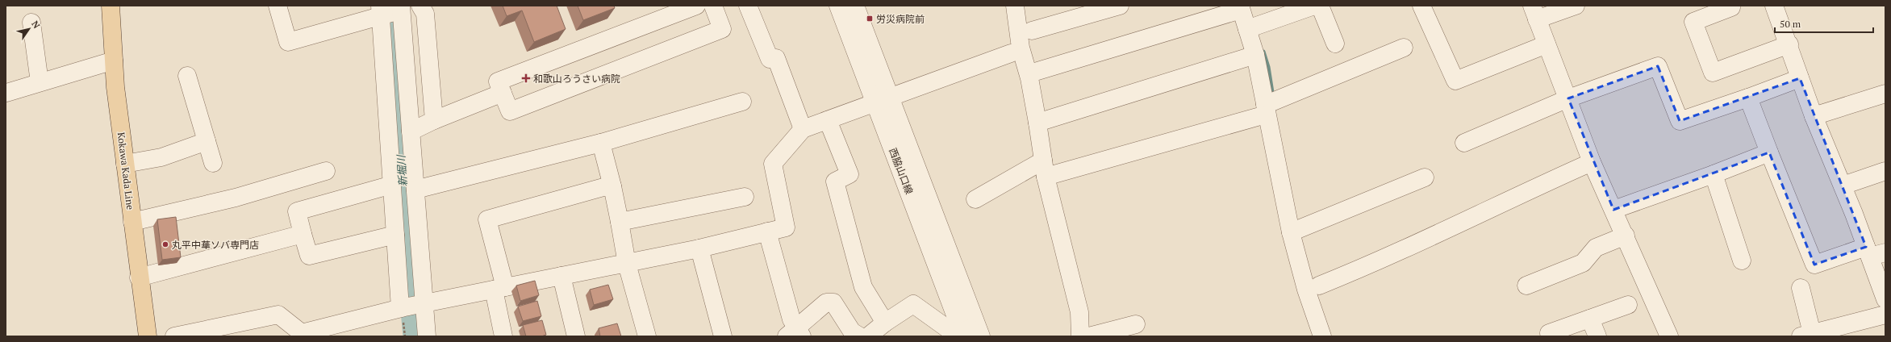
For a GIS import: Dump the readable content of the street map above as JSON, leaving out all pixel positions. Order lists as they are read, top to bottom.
{
  "streets": {
    "main road": ["Kokawa Kada Line"],
    "street": ["西脇山口線"]
  },
  "water": ["新堀川"],
  "places": {
    "transit": ["労災病院前"],
    "health": ["和歌山ろうさい病院"],
    "other": ["丸平中華ソバ専門店"]
  },
  "scale_bar": "50 m",
  "north": "top right"
}
